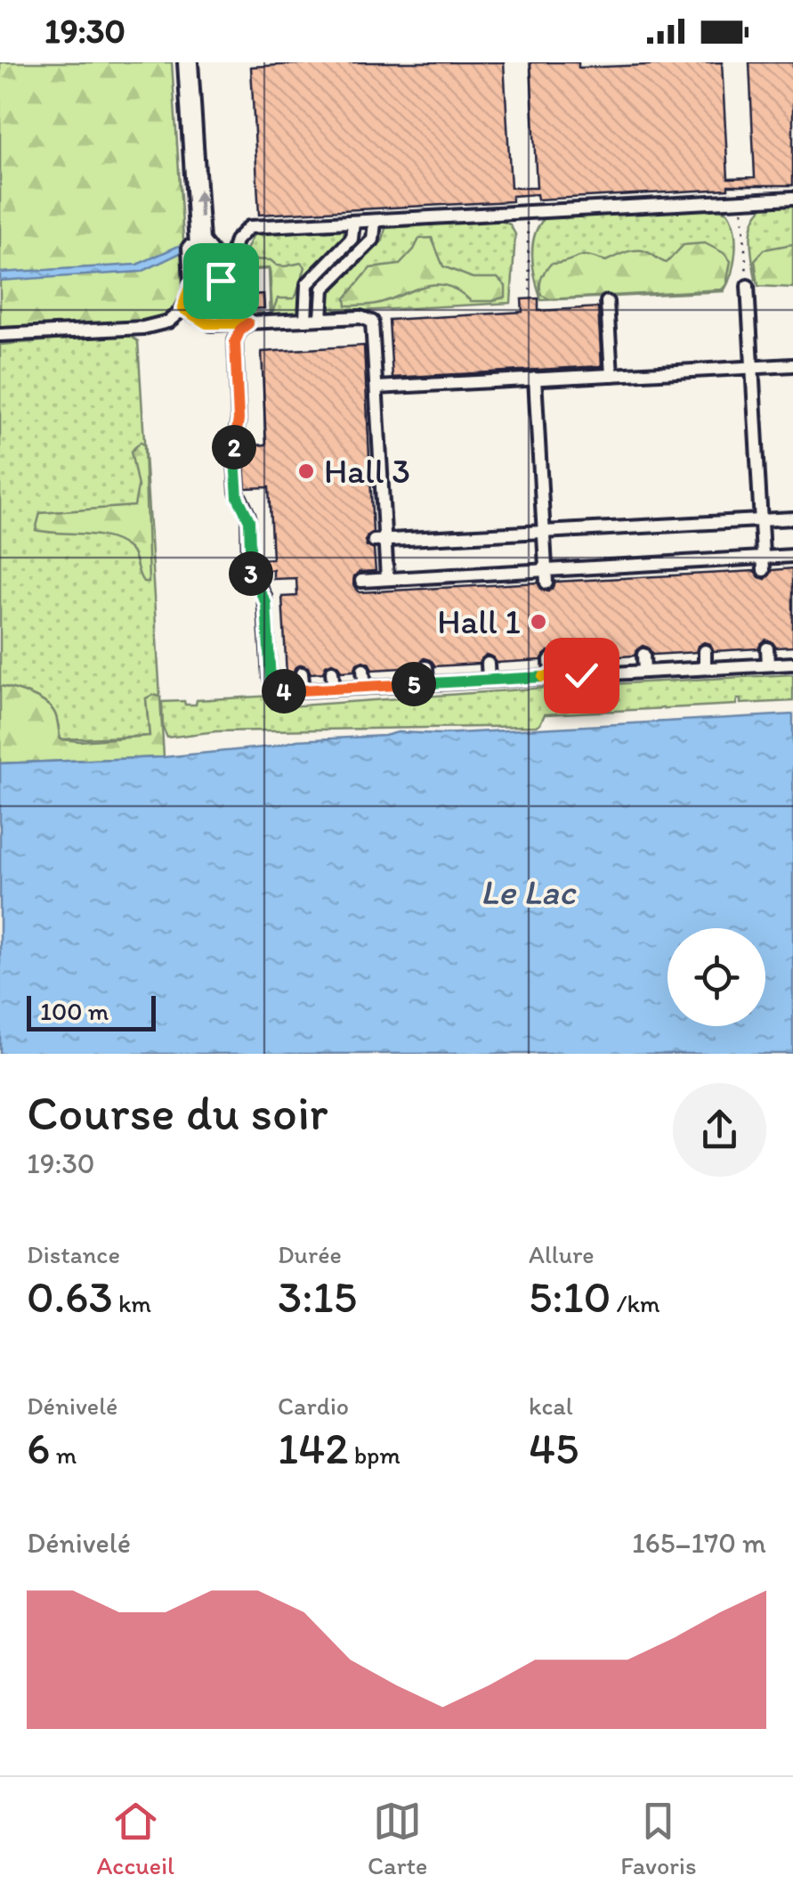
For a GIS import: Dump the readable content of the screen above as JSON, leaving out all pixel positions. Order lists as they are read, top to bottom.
{
  "water": ["Le Lac"],
  "places": ["Hall 3", "Hall 1"],
  "scale_bar": "100 m",
  "page": {
    "status": "19:30",
    "pins": [
      "2",
      "3",
      "5",
      "4"
    ],
    "scale": "100 m",
    "heading": ["Course du soir", "19:30"],
    "stats": [
      ["Distance", "0.63 km"],
      ["Durée", "3:15"],
      ["Allure", "5:10 /km"],
      ["Dénivelé", "6 m"],
      ["Cardio", "142 bpm"],
      ["kcal", "45"]
    ],
    "chart": ["Dénivelé", "165–170 m"],
    "tabs": ["Accueil", "Carte", "Favoris"]
  }
}
